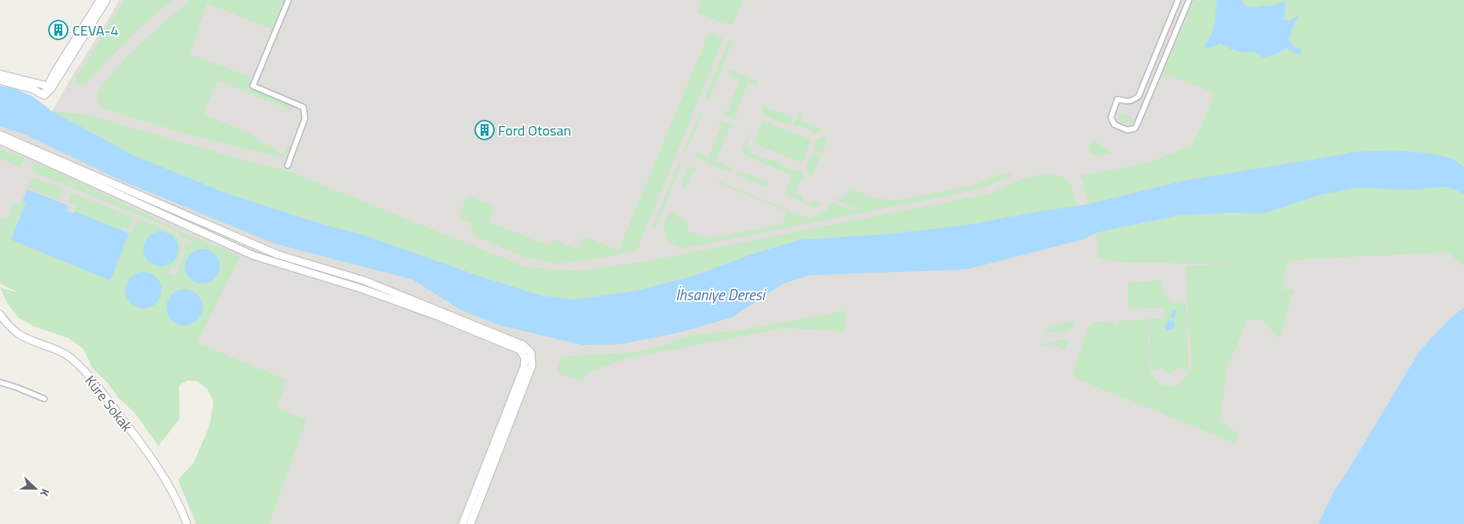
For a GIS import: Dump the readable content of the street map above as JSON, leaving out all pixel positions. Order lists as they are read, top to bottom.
{
  "streets": {
    "main road": ["Küre Sokak"]
  },
  "water": ["İhsaniye Deresi"],
  "places": {
    "building": ["CEVA-4", "Ford Otosan"]
  },
  "north": "right"
}
